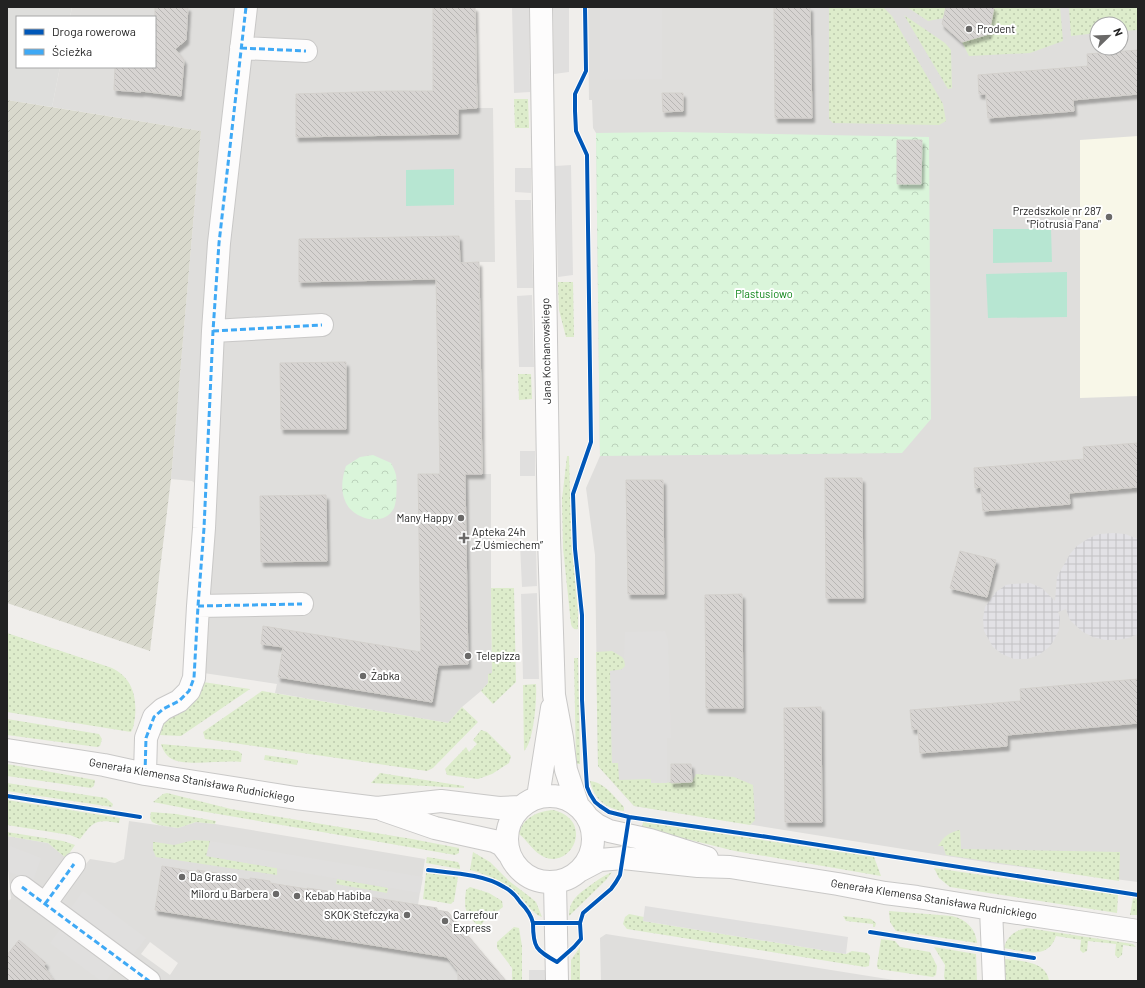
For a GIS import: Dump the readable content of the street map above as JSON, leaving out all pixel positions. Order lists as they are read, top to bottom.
{
  "streets": {
    "street": ["Jana Kochanowskiego", "Generała Klemensa Stanisława Rudnickiego"]
  },
  "crossings": [
    ["Jana Kochanowskiego", "Generała Klemensa Stanisława Rudnickiego"]
  ],
  "parks": ["Plastusiowo"],
  "places": {
    "other": [
      "Prodent",
      "Przedszkole nr 287 \"Piotrusia Pana\"",
      "Many Happy",
      "Telepizza",
      "Żabka",
      "Da Grasso",
      "Milord u Barbera",
      "Kebab Habiba",
      "SKOK Stefczyka",
      "Carrefour Express"
    ],
    "health": ["Apteka 24h „Z Uśmiechem”"]
  },
  "legend": ["Droga rowerowa", "Ścieżka"],
  "north": "top right"
}
